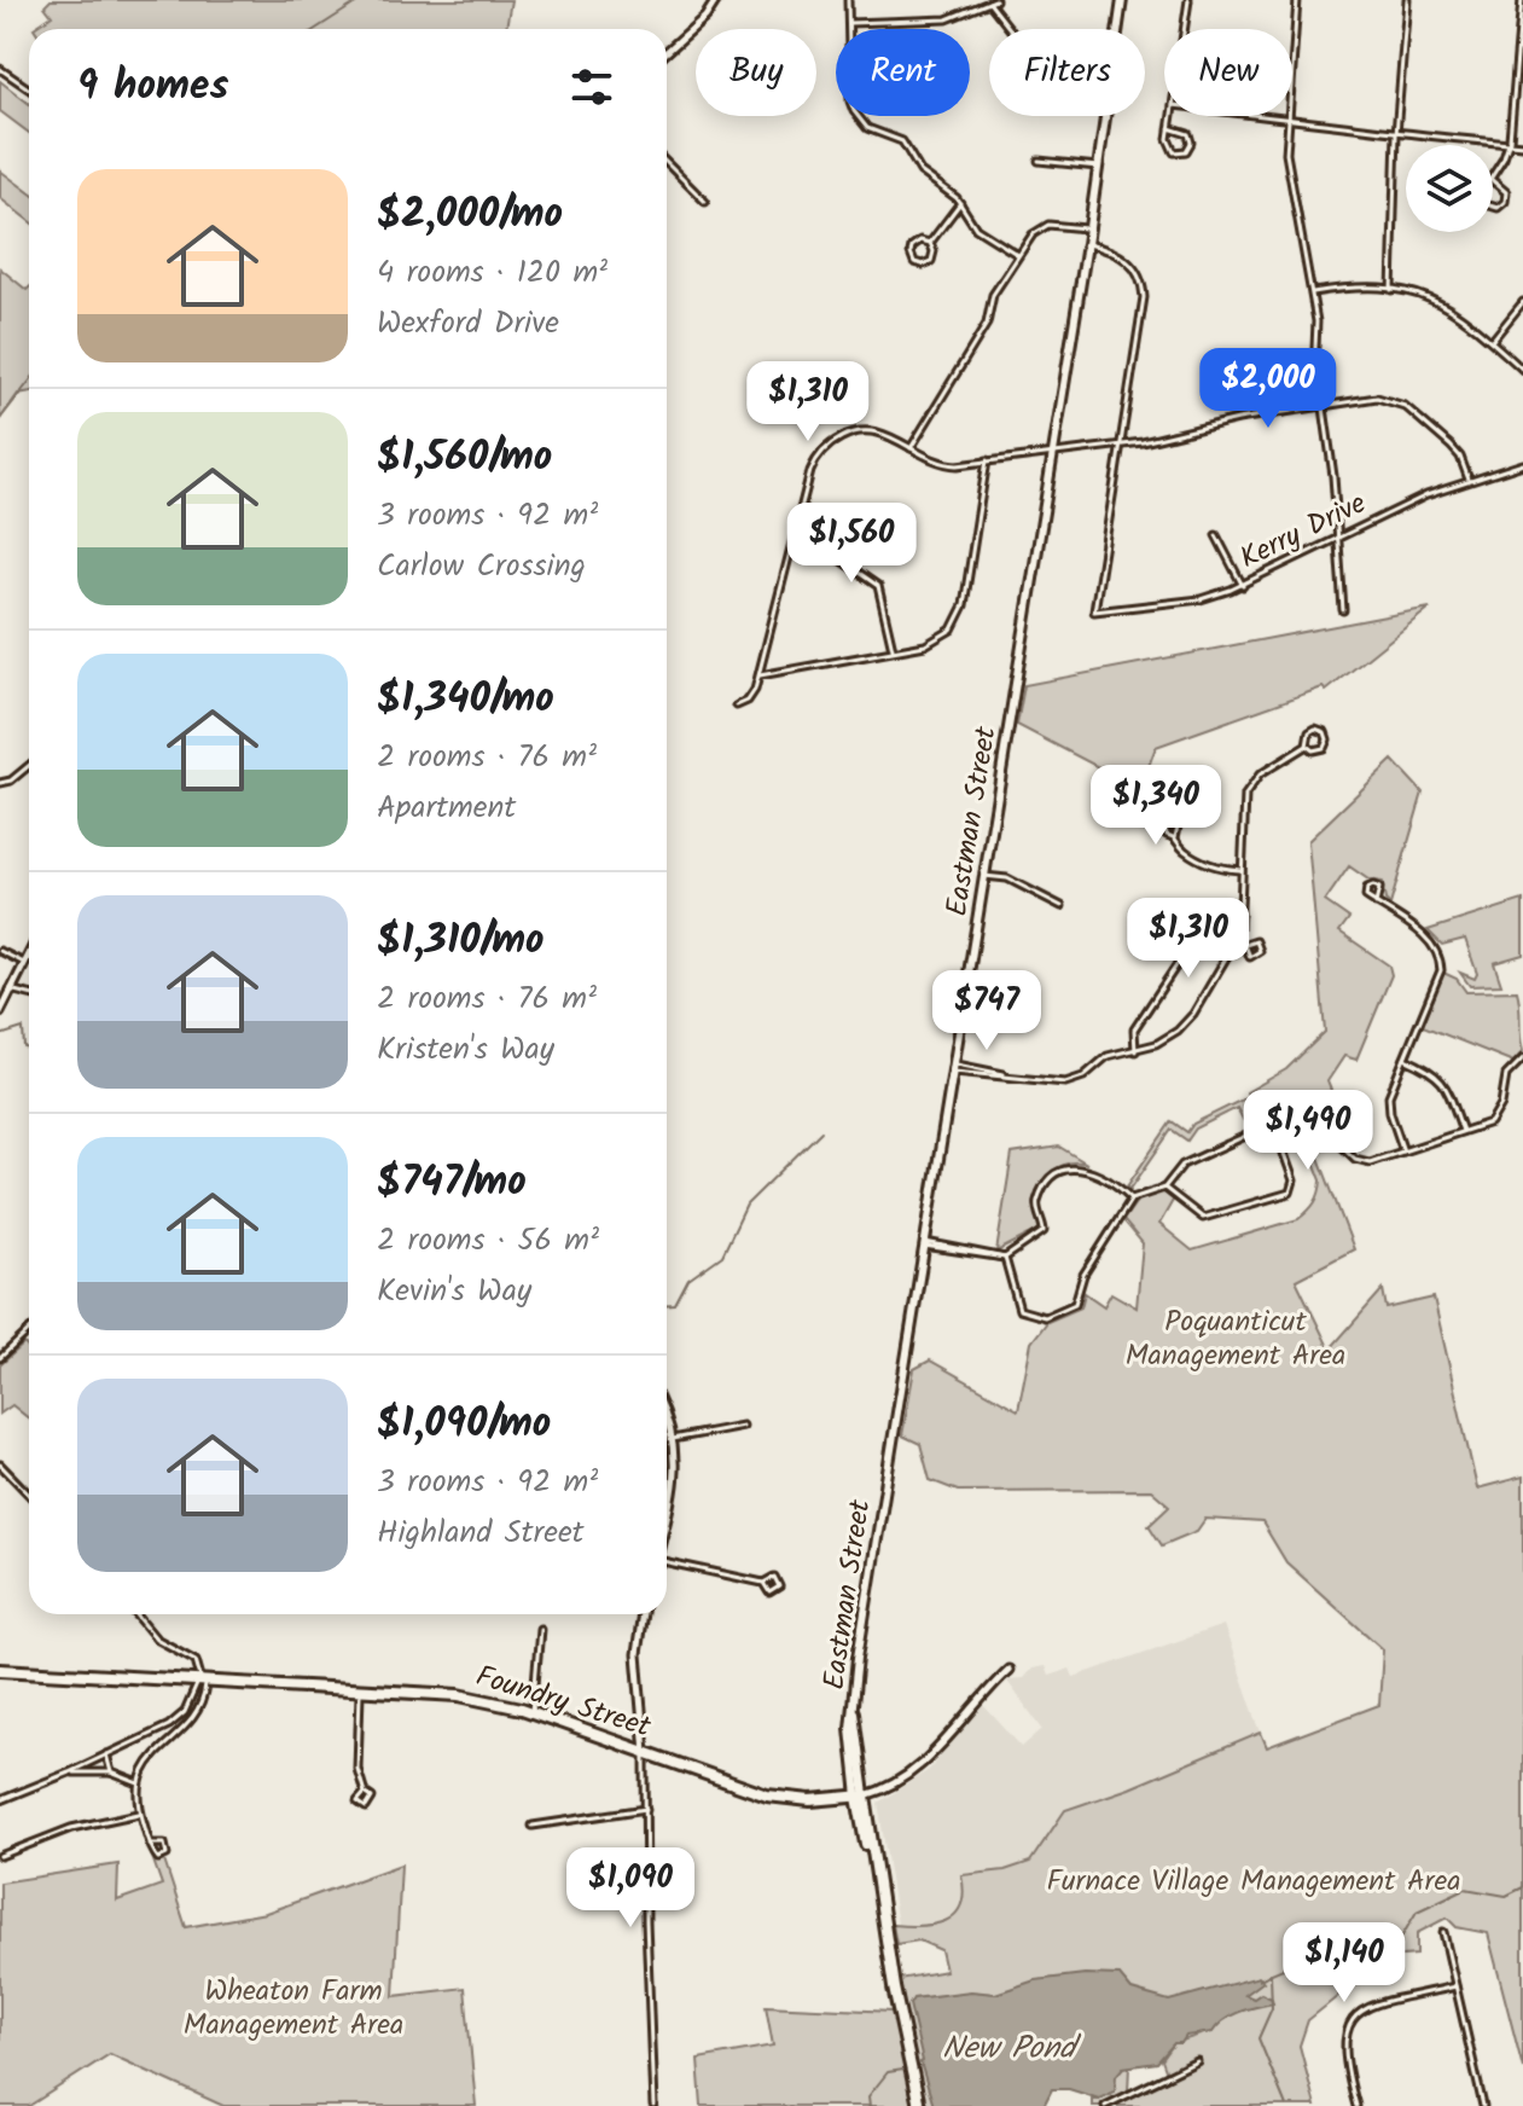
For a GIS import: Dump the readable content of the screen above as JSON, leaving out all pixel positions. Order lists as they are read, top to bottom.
{
  "streets": {
    "highway": ["Foundry Street"],
    "main road": ["Eastman Street"],
    "street": ["Kerry Drive"]
  },
  "crossings": [
    ["Eastman Street", "Foundry Street"]
  ],
  "water": ["New Pond"],
  "parks": ["Poquanticut Management Area", "Furnace Village Management Area", "Wheaton Farm Management Area"],
  "page": {
    "chip": [
      "Buy",
      "Rent",
      "Filters",
      "New"
    ],
    "heading": "9 homes",
    "list": [
      {
        "name": "$2,000/mo",
        "note": "4 rooms · 120 m² · Wexford Drive"
      },
      {
        "name": "$1,560/mo",
        "note": "3 rooms · 92 m² · Carlow Crossing"
      },
      {
        "name": "$1,340/mo",
        "note": "2 rooms · 76 m² · Apartment"
      },
      {
        "name": "$1,310/mo",
        "note": "2 rooms · 76 m² · Kristen's Way"
      },
      {
        "name": "$747/mo",
        "note": "2 rooms · 56 m² · Kevin's Way"
      },
      {
        "name": "$1,090/mo",
        "note": "3 rooms · 92 m² · Highland Street"
      }
    ],
    "price": [
      "$2,000",
      "$1,310",
      "$1,560",
      "$1,340",
      "$1,310",
      "$747",
      "$1,490",
      "$1,090",
      "$1,140"
    ]
  }
}
